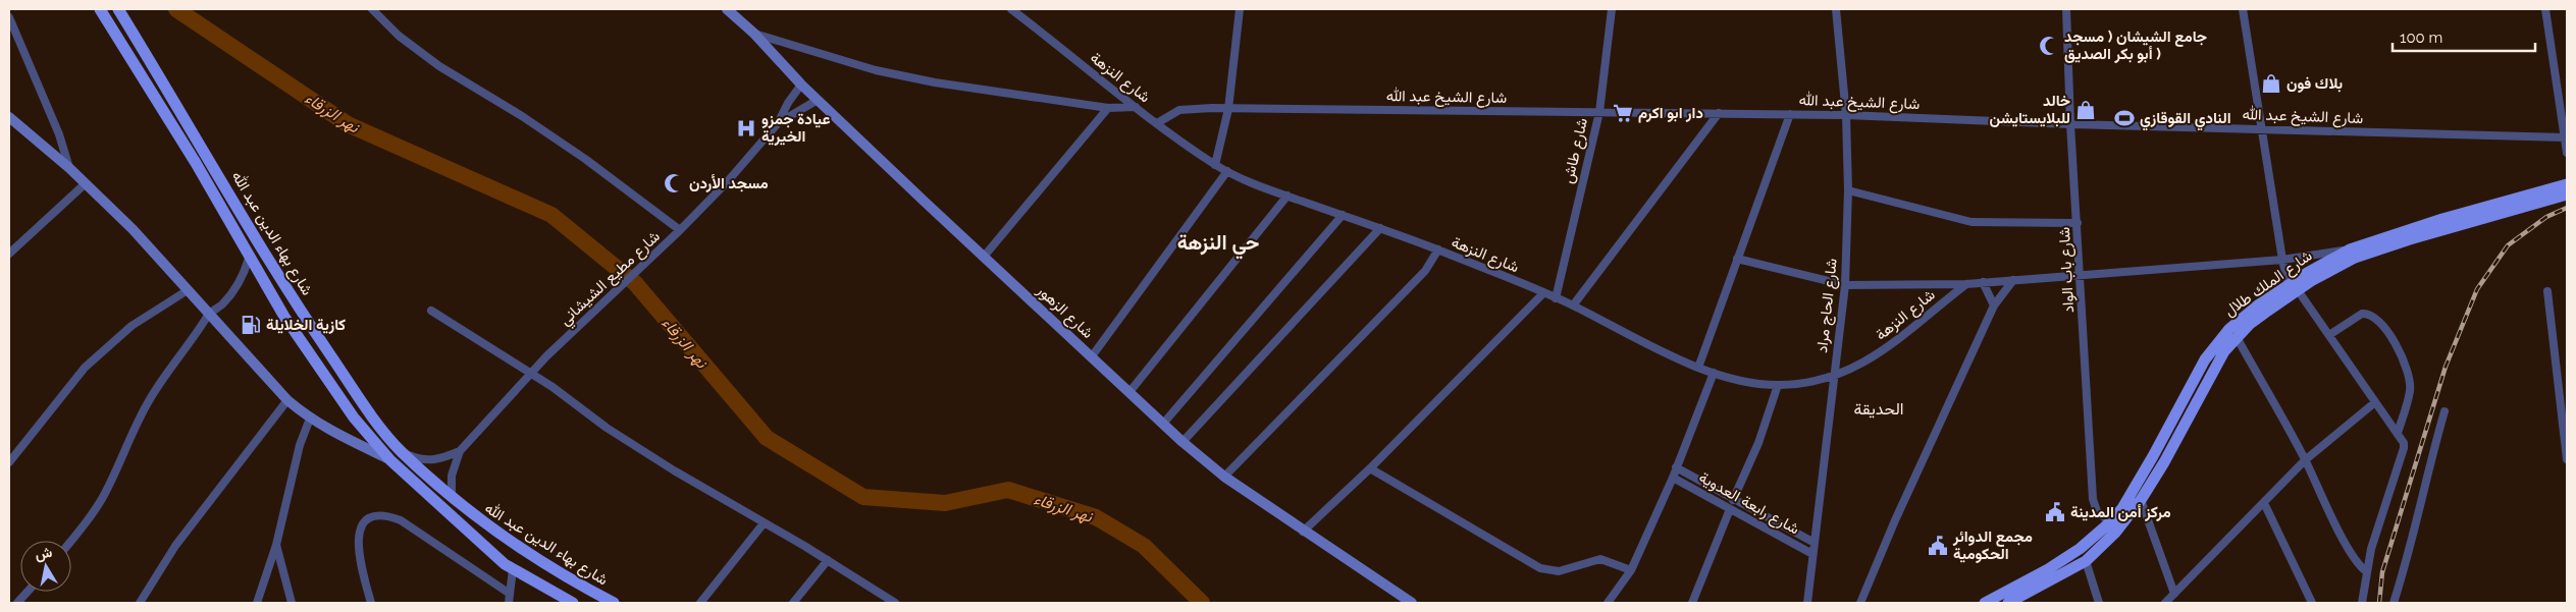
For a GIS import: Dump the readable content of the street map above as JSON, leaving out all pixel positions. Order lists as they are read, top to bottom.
{
  "streets": {
    "main road": ["شارع بهاء الدين عبد الله", "شارع الملك طلال", "شارع الزهور"],
    "street": [
      "شارع النزهة",
      "شارع الشيخ عبد الله",
      "شارع طاش",
      "شارع باب الواد",
      "شارع مطيع الشيشاني",
      "شارع الحاج مراد",
      "شارع رابعة العدوية"
    ]
  },
  "crossings": [
    ["شارع النزهة", "شارع الشيخ عبد الله"],
    ["شارع النزهة", "شارع طاش"],
    ["شارع النزهة", "شارع الحاج مراد"],
    ["شارع الشيخ عبد الله", "شارع طاش"],
    ["شارع الشيخ عبد الله", "شارع باب الواد"],
    ["شارع الشيخ عبد الله", "شارع الحاج مراد"],
    ["شارع بهاء الدين عبد الله", "شارع مطيع الشيشاني"],
    ["شارع باب الواد", "شارع الملك طلال"],
    ["شارع مطيع الشيشاني", "شارع الزهور"],
    ["شارع الحاج مراد", "شارع رابعة العدوية"]
  ],
  "districts": ["حي النزهة", "الحديقة"],
  "water": ["نهر الزرقاء"],
  "places": {
    "mosque": ["جامع الشيشان ( مسجد أبو بكر الصديق )", "مسجد الأردن"],
    "shop": ["بلاك فون", "خالد للبلايستايشن"],
    "supermarket": ["دار ابو اكرم"],
    "sports": ["النادي القوقازي"],
    "hospital": ["عيادة جمزو الخيرية"],
    "fuel station": ["كازية الخلايلة"],
    "public building": ["مركز أمن المدينة", "مجمع الدوائر الحكومية"]
  },
  "scale_bar": "100 m",
  "north": "top"
}
